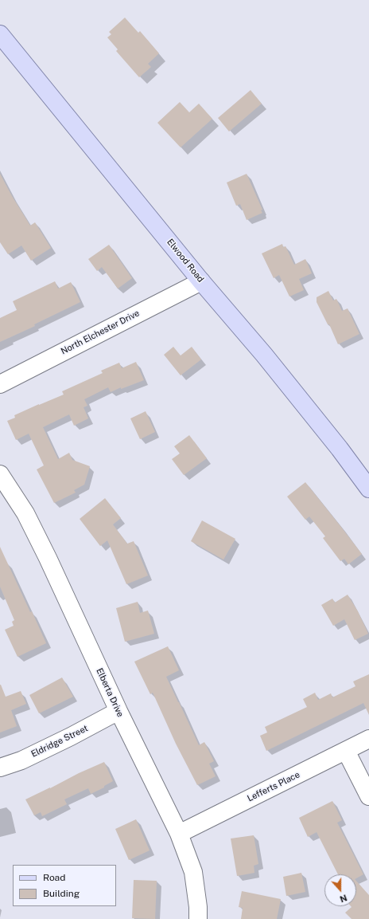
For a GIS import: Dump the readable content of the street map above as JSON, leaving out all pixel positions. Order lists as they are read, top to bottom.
{
  "streets": {
    "main road": ["Elwood Road"],
    "street": [
      "North Elchester Drive",
      "Elberta Drive",
      "Eldridge Street",
      "Lefferts Place"
    ]
  },
  "crossings": [
    ["Elwood Road", "North Elchester Drive"],
    ["Elberta Drive", "Eldridge Street"],
    ["Elberta Drive", "Lefferts Place"]
  ],
  "legend": ["Road", "Building"],
  "north": "bottom"
}
